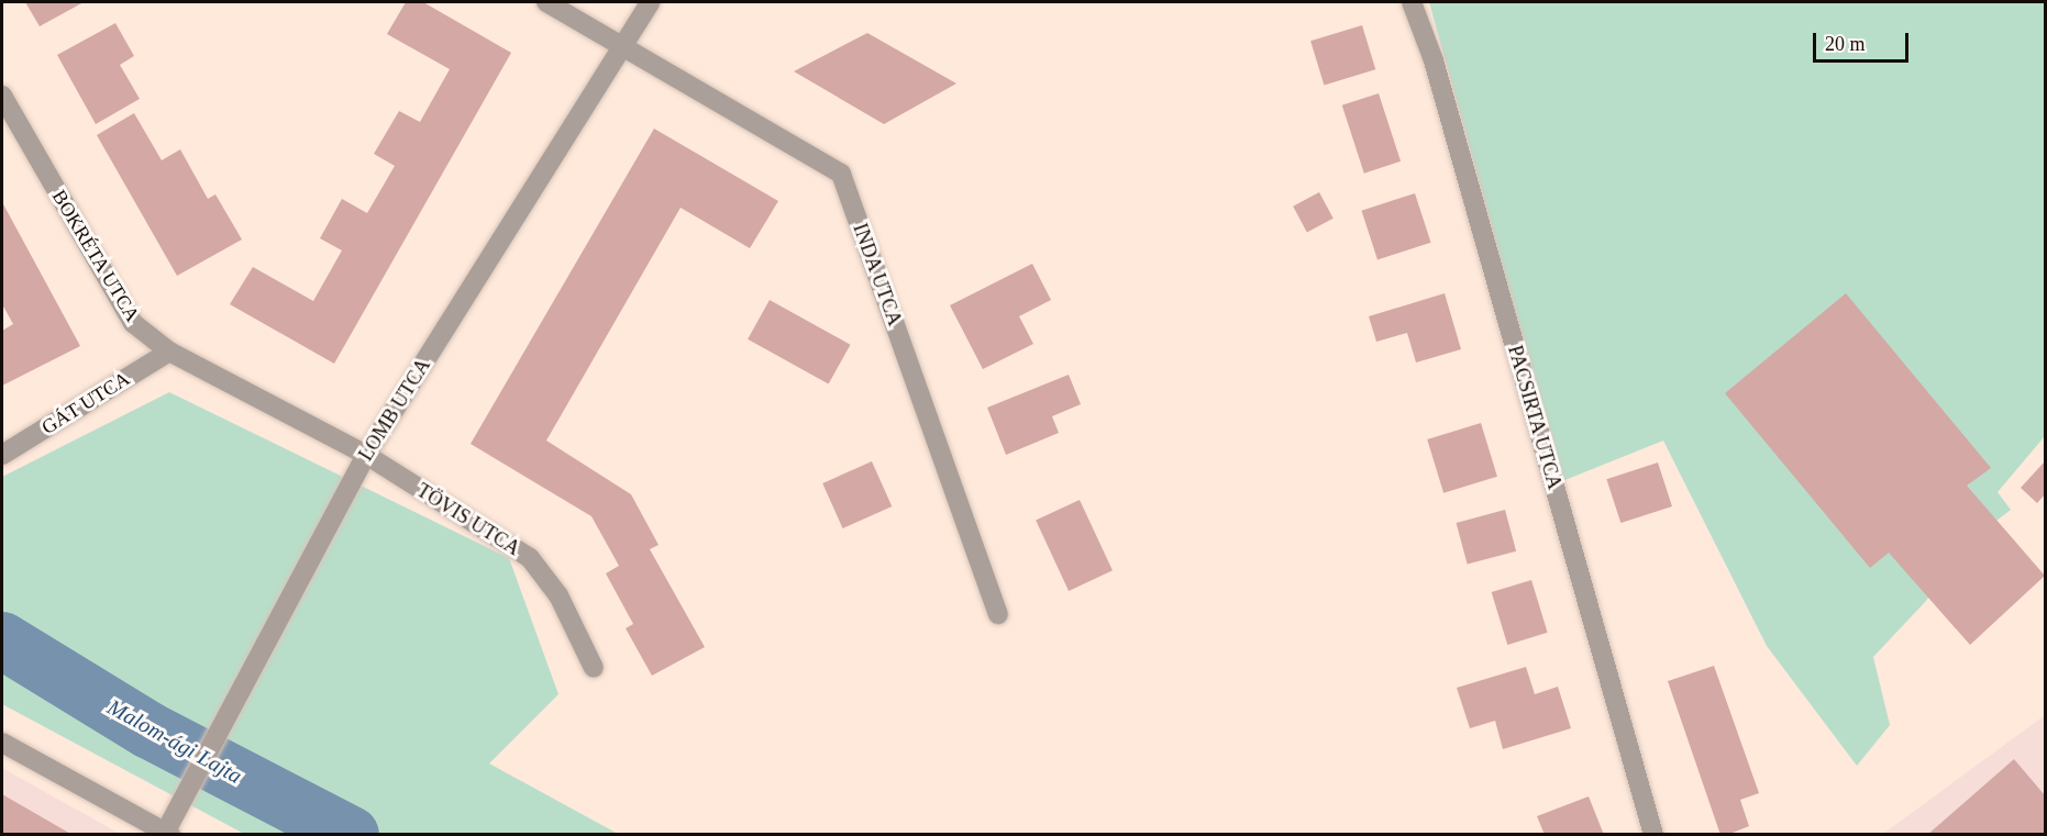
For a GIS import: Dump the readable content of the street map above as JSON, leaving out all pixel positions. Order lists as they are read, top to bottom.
{
  "streets": {
    "street": [
      "BOKRÉTA UTCA",
      "INDA UTCA",
      "GÁT UTCA",
      "LOMB UTCA",
      "PACSIRTA UTCA",
      "TÖVIS UTCA"
    ]
  },
  "crossings": [
    ["BOKRÉTA UTCA", "GÁT UTCA"],
    ["BOKRÉTA UTCA", "LOMB UTCA"],
    ["BOKRÉTA UTCA", "TÖVIS UTCA"],
    ["INDA UTCA", "LOMB UTCA"],
    ["LOMB UTCA", "TÖVIS UTCA"]
  ],
  "water": ["Malom-ági Lajta"],
  "scale_bar": "20 m"
}
